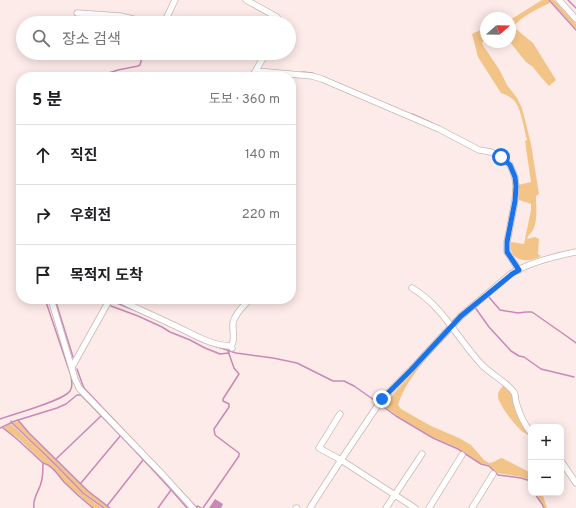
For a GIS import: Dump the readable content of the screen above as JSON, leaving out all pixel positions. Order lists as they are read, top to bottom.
{
  "north": "right",
  "page": {
    "search": "장소 검색",
    "heading": ["5 분", "도보 · 360 m"],
    "list": [
      ["직진", "140 m"],
      ["우회전", "220 m"],
      "목적지 도착"
    ],
    "map_buttons": ["+", "−"]
  }
}
